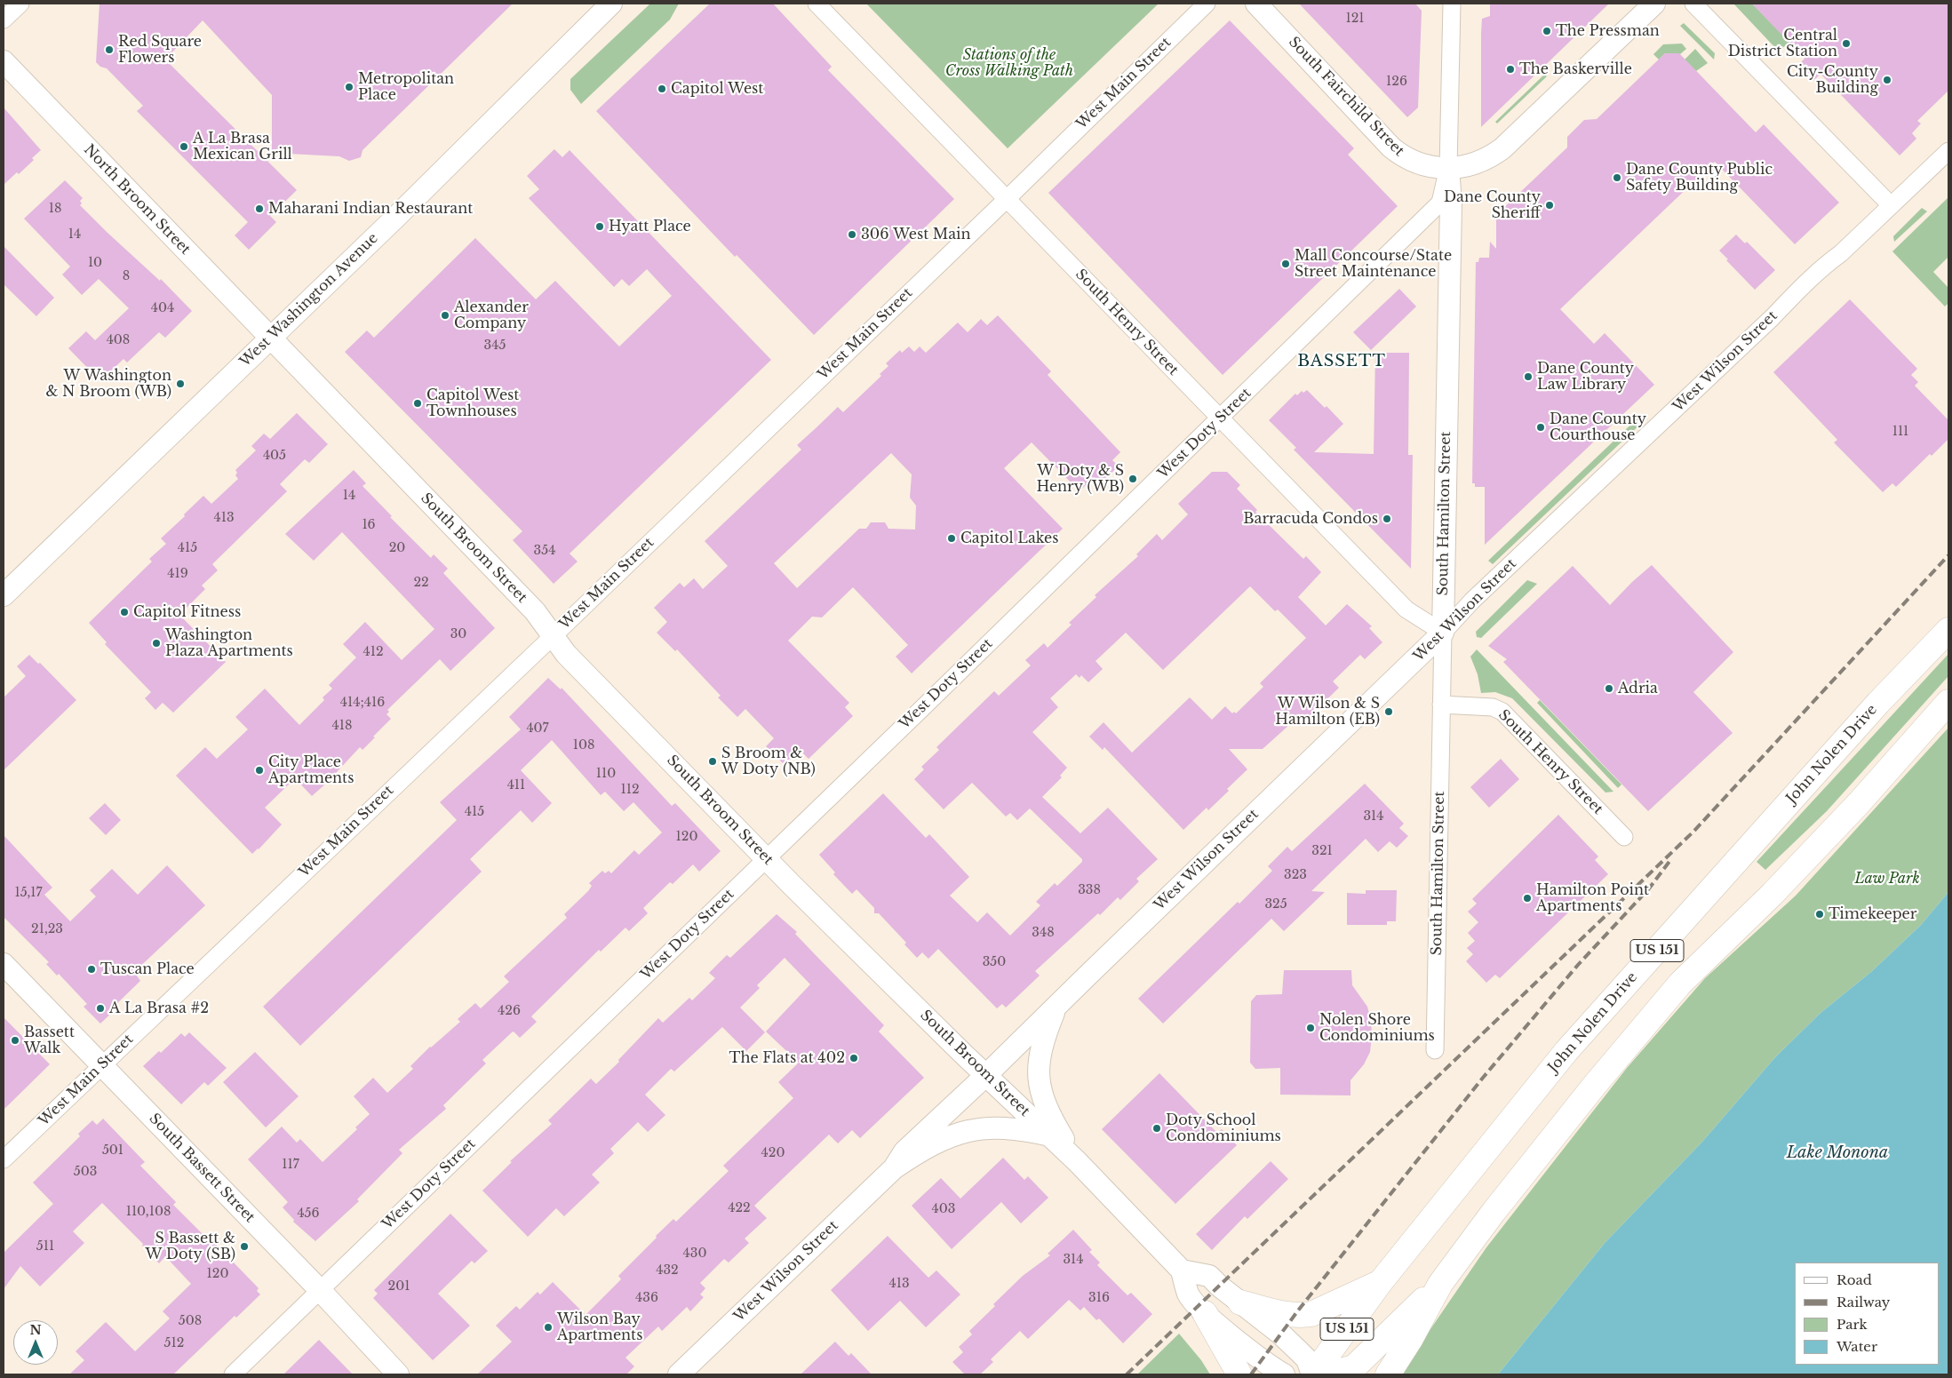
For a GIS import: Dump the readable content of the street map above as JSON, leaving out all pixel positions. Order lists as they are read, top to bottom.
{
  "streets": {
    "main road": ["John Nolen Drive", "US 151"],
    "street": [
      "West Main Street",
      "South Fairchild Street",
      "North Broom Street",
      "West Washington Avenue",
      "South Henry Street",
      "West Wilson Street",
      "West Doty Street",
      "South Hamilton Street",
      "South Broom Street",
      "South Bassett Street"
    ]
  },
  "crossings": [
    ["West Main Street", "South Henry Street"],
    ["West Main Street", "South Broom Street"],
    ["West Main Street", "South Bassett Street"],
    ["South Fairchild Street", "West Doty Street"],
    ["South Fairchild Street", "South Hamilton Street"],
    ["North Broom Street", "West Washington Avenue"],
    ["North Broom Street", "South Broom Street"],
    ["West Washington Avenue", "South Broom Street"],
    ["South Henry Street", "West Wilson Street"],
    ["South Henry Street", "West Doty Street"],
    ["South Henry Street", "South Hamilton Street"],
    ["West Wilson Street", "South Hamilton Street"],
    ["West Wilson Street", "South Broom Street"],
    ["West Doty Street", "South Hamilton Street"],
    ["West Doty Street", "South Broom Street"],
    ["West Doty Street", "South Bassett Street"]
  ],
  "districts": ["BASSETT"],
  "water": ["Lake Monona"],
  "parks": ["Stations of the Cross Walking Path", "Law Park"],
  "places": [
    "The Pressman",
    "Central District Station",
    "Red Square Flowers",
    "The Baskerville",
    "City-County Building",
    "Metropolitan Place",
    "Capitol West",
    "A La Brasa Mexican Grill",
    "Dane County Public Safety Building",
    "Dane County Sheriff",
    "Maharani Indian Restaurant",
    "Hyatt Place",
    "306 West Main",
    "Mall Concourse/State Street Maintenance",
    "Alexander Company",
    "Dane County Law Library",
    "W Washington & N Broom (WB)",
    "Capitol West Townhouses",
    "Dane County Courthouse",
    "W Doty & S Henry (WB)",
    "Barracuda Condos",
    "Capitol Lakes",
    "Capitol Fitness",
    "Washington Plaza Apartments",
    "Adria",
    "W Wilson & S Hamilton (EB)",
    "S Broom & W Doty (NB)",
    "City Place Apartments",
    "Hamilton Point Apartments",
    "Timekeeper",
    "Tuscan Place",
    "A La Brasa #2",
    "Nolen Shore Condominiums",
    "Bassett Walk",
    "The Flats at 402",
    "Doty School Condominiums",
    "S Bassett & W Doty (SB)",
    "Wilson Bay Apartments"
  ],
  "house_numbers": [
    "121",
    "126",
    "18",
    "14",
    "10",
    "8",
    "404",
    "408",
    "345",
    "111",
    "405",
    "14",
    "413",
    "16",
    "415",
    "20",
    "354",
    "419",
    "22",
    "30",
    "412",
    "414;416",
    "418",
    "407",
    "108",
    "110",
    "411",
    "112",
    "415",
    "314",
    "120",
    "321",
    "323",
    "338",
    "15,17",
    "325",
    "21,23",
    "348",
    "350",
    "426",
    "501",
    "420",
    "117",
    "503",
    "422",
    "403",
    "110,108",
    "456",
    "511",
    "430",
    "314",
    "432",
    "120",
    "413",
    "201",
    "436",
    "316",
    "508",
    "512"
  ],
  "legend": [
    "Road",
    "Railway",
    "Park",
    "Water"
  ],
  "north": "top"
}
